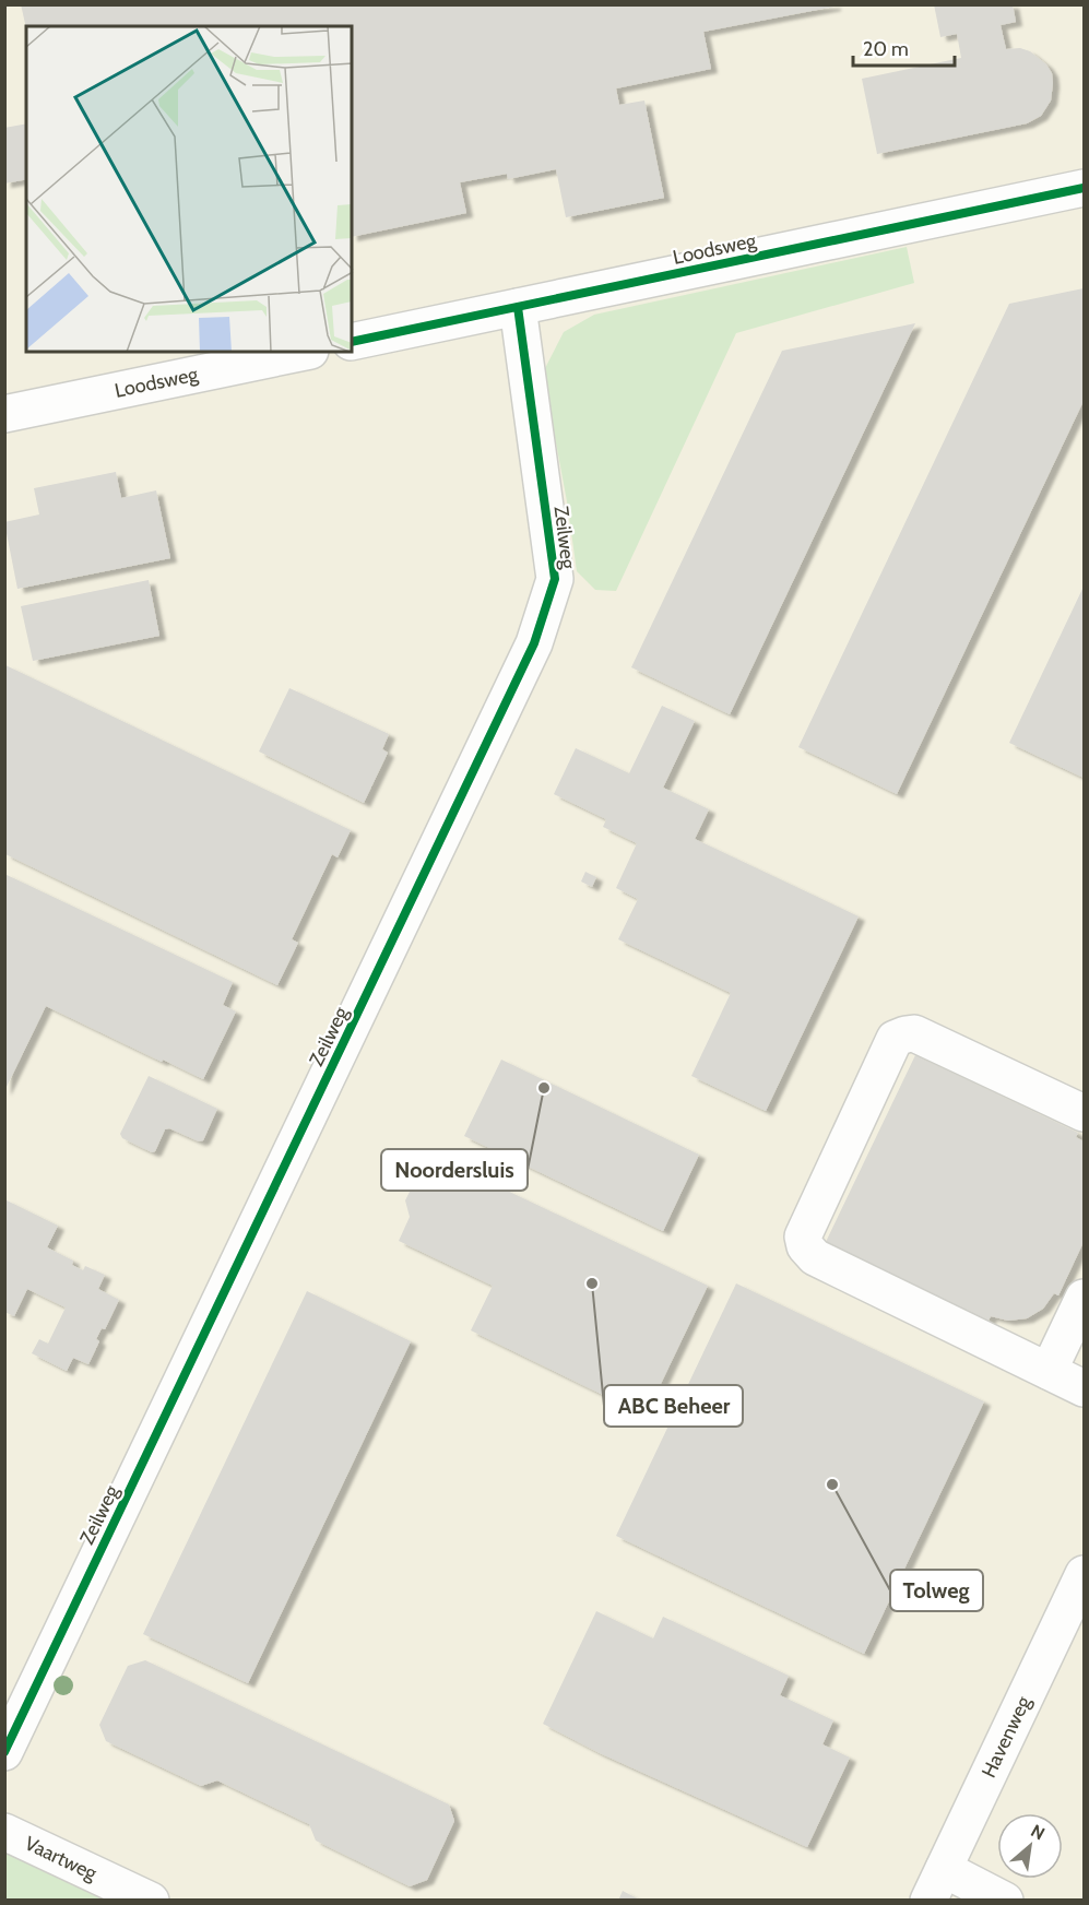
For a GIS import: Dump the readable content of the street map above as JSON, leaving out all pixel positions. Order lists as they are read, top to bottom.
{
  "streets": {
    "street": [
      "Loodsweg",
      "Zeilweg",
      "Havenweg",
      "Vaartweg"
    ]
  },
  "crossings": [
    ["Loodsweg", "Zeilweg"]
  ],
  "places": ["Noordersluis", "ABC Beheer", "Tolweg"],
  "scale_bar": "20 m",
  "north": "top right"
}
